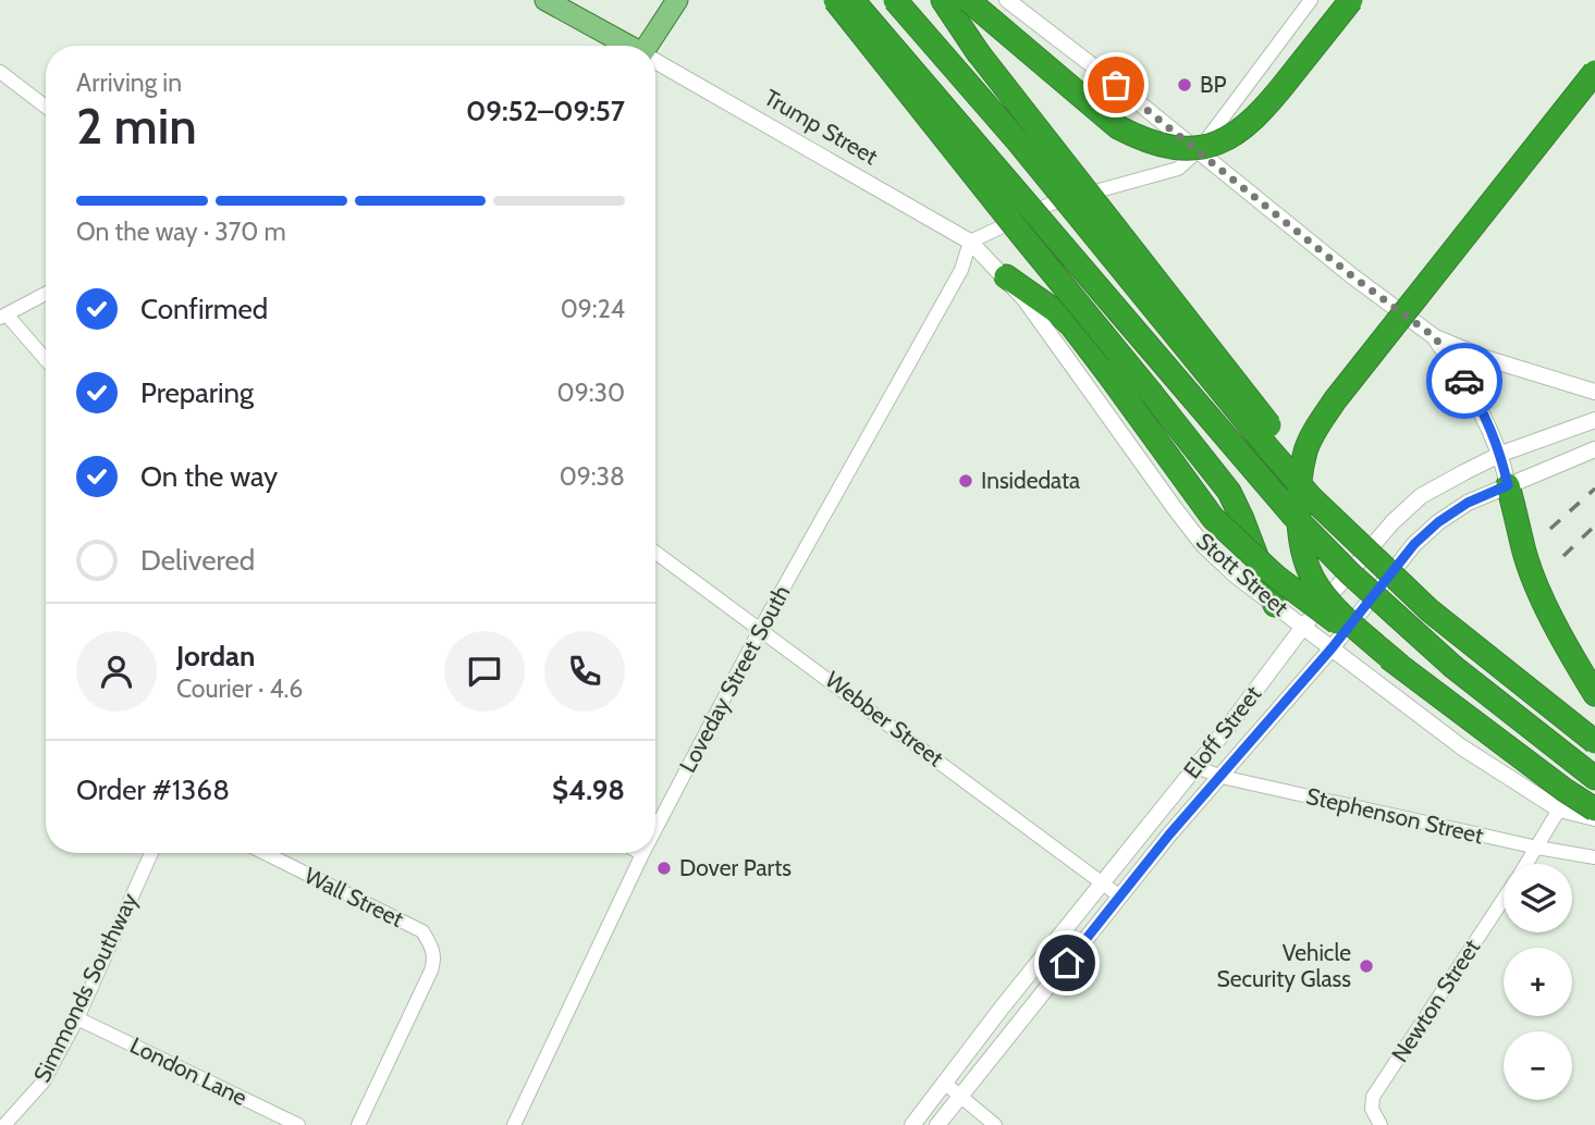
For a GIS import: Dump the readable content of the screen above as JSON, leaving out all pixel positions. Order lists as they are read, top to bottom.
{
  "streets": {
    "main road": ["Trump Street"],
    "street": [
      "Stott Street",
      "Loveday Street South",
      "Webber Street",
      "Eloff Street",
      "Stephenson Street",
      "Wall Street",
      "Simmonds Southway",
      "Newton Street",
      "London Lane"
    ]
  },
  "crossings": [
    ["Trump Street", "Stott Street"],
    ["Trump Street", "Loveday Street South"],
    ["Stott Street", "Loveday Street South"],
    ["Stott Street", "Eloff Street"],
    ["Stott Street", "Newton Street"],
    ["Loveday Street South", "Webber Street"],
    ["Webber Street", "Eloff Street"],
    ["Eloff Street", "Stephenson Street"],
    ["Stephenson Street", "Newton Street"],
    ["Simmonds Southway", "London Lane"]
  ],
  "places": [
    "BP",
    "Insidedata",
    "Dover Parts",
    "Vehicle Security Glass"
  ],
  "page": {
    "heading": ["2 min", "Arriving in", "09:52–09:57"],
    "panel": [
      "Jordan",
      "Courier · 4.6",
      "Order #1368",
      "$4.98"
    ],
    "bar": "On the way · 370 m",
    "list": [
      ["Confirmed", "09:24"],
      ["Preparing", "09:30"],
      ["On the way", "09:38"],
      "Delivered"
    ],
    "map_buttons": ["+", "−"]
  }
}
